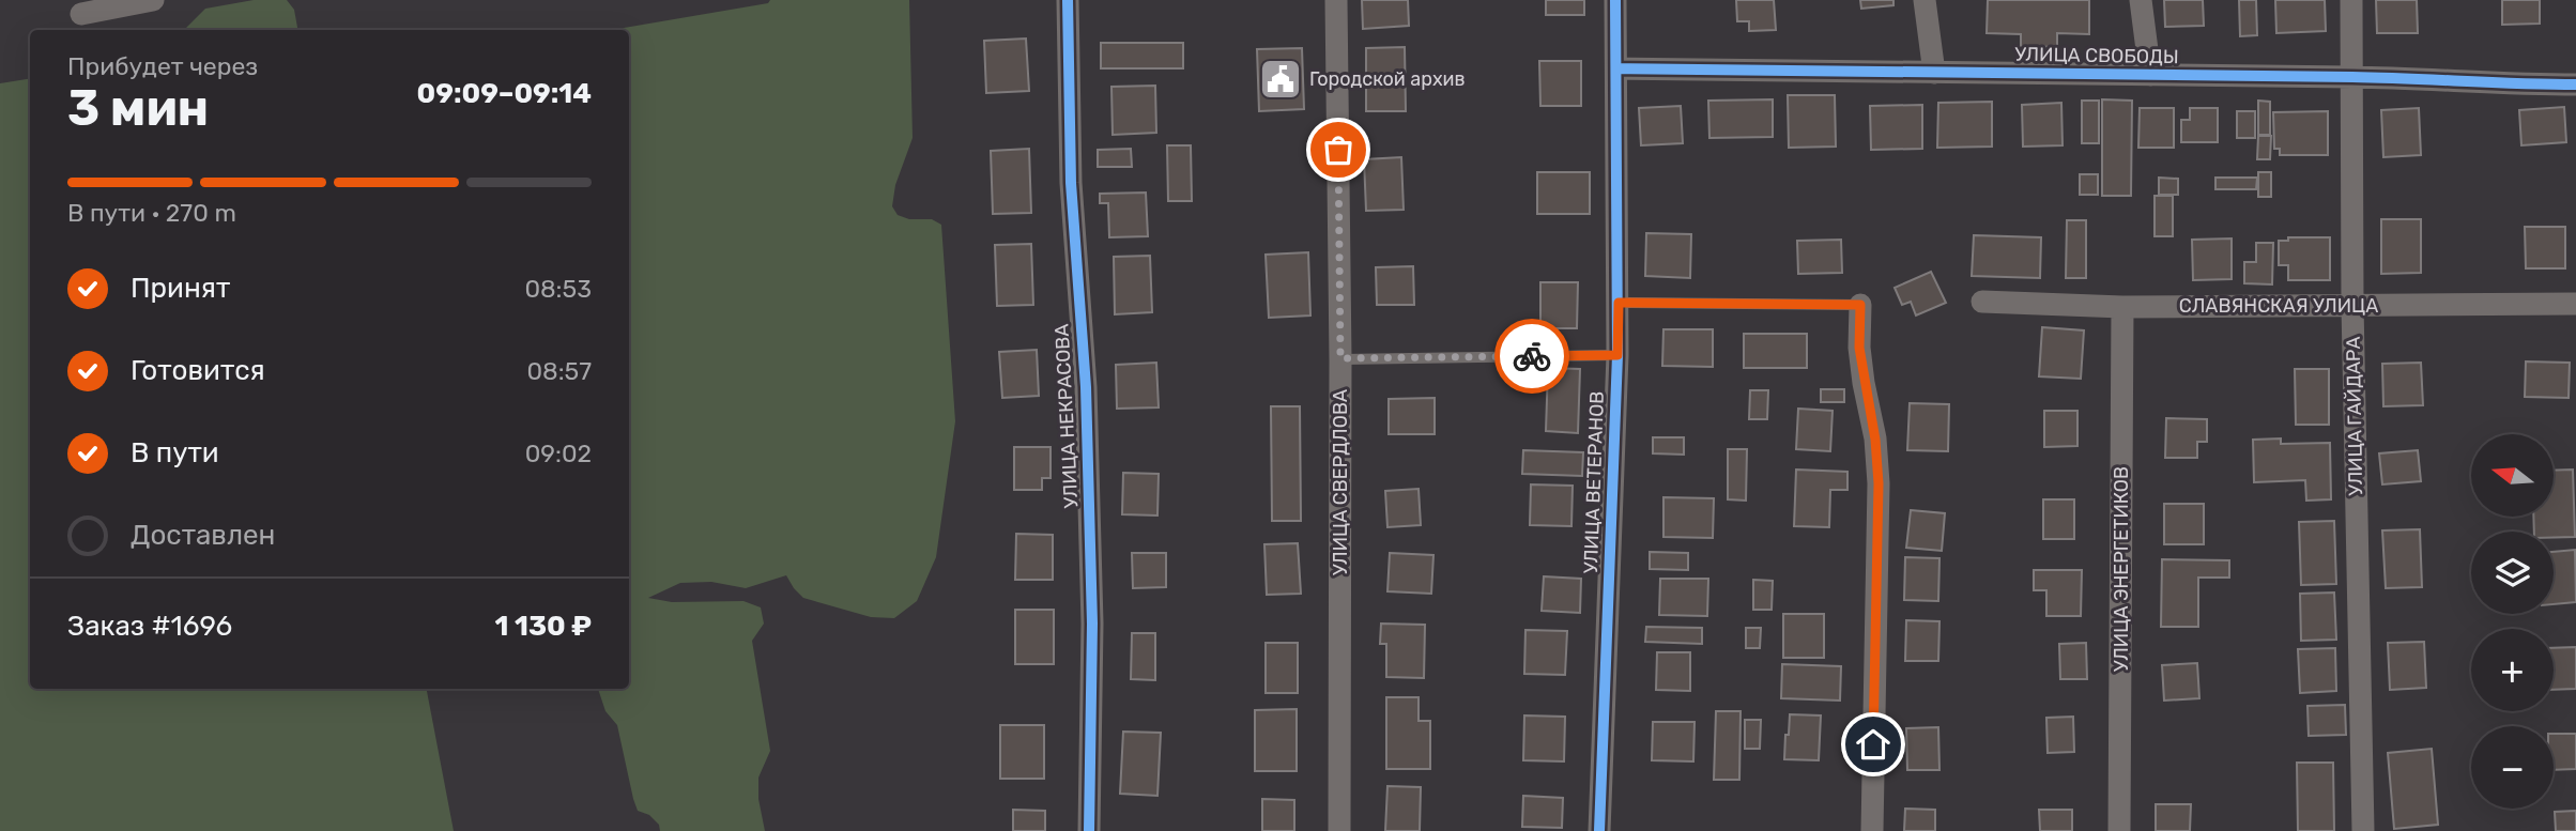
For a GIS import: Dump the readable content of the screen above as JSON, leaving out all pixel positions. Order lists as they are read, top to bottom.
{
  "streets": {
    "street": [
      "УЛИЦА СВОБОДЫ",
      "СЛАВЯНСКАЯ УЛИЦА",
      "УЛИЦА НЕКРАСОВА",
      "УЛИЦА ГАЙДАРА",
      "УЛИЦА СВЕРДЛОВА",
      "УЛИЦА ВЕТЕРАНОВ",
      "УЛИЦА ЭНЕРГЕТИКОВ"
    ]
  },
  "crossings": [
    ["УЛИЦА СВОБОДЫ", "УЛИЦА ГАЙДАРА"],
    ["УЛИЦА СВОБОДЫ", "УЛИЦА ВЕТЕРАНОВ"],
    ["СЛАВЯНСКАЯ УЛИЦА", "УЛИЦА ГАЙДАРА"],
    ["СЛАВЯНСКАЯ УЛИЦА", "УЛИЦА ЭНЕРГЕТИКОВ"]
  ],
  "places": {
    "public building": ["Городской архив"]
  },
  "north": "left",
  "page": {
    "heading": ["3 мин", "Прибудет через", "09:09–09:14"],
    "panel": ["Заказ #1696", "1 130 ₽"],
    "bar": "В пути · 270 m",
    "list": [
      ["Принят", "08:53"],
      ["Готовится", "08:57"],
      ["В пути", "09:02"],
      "Доставлен"
    ],
    "map_buttons": ["+", "−"]
  }
}
